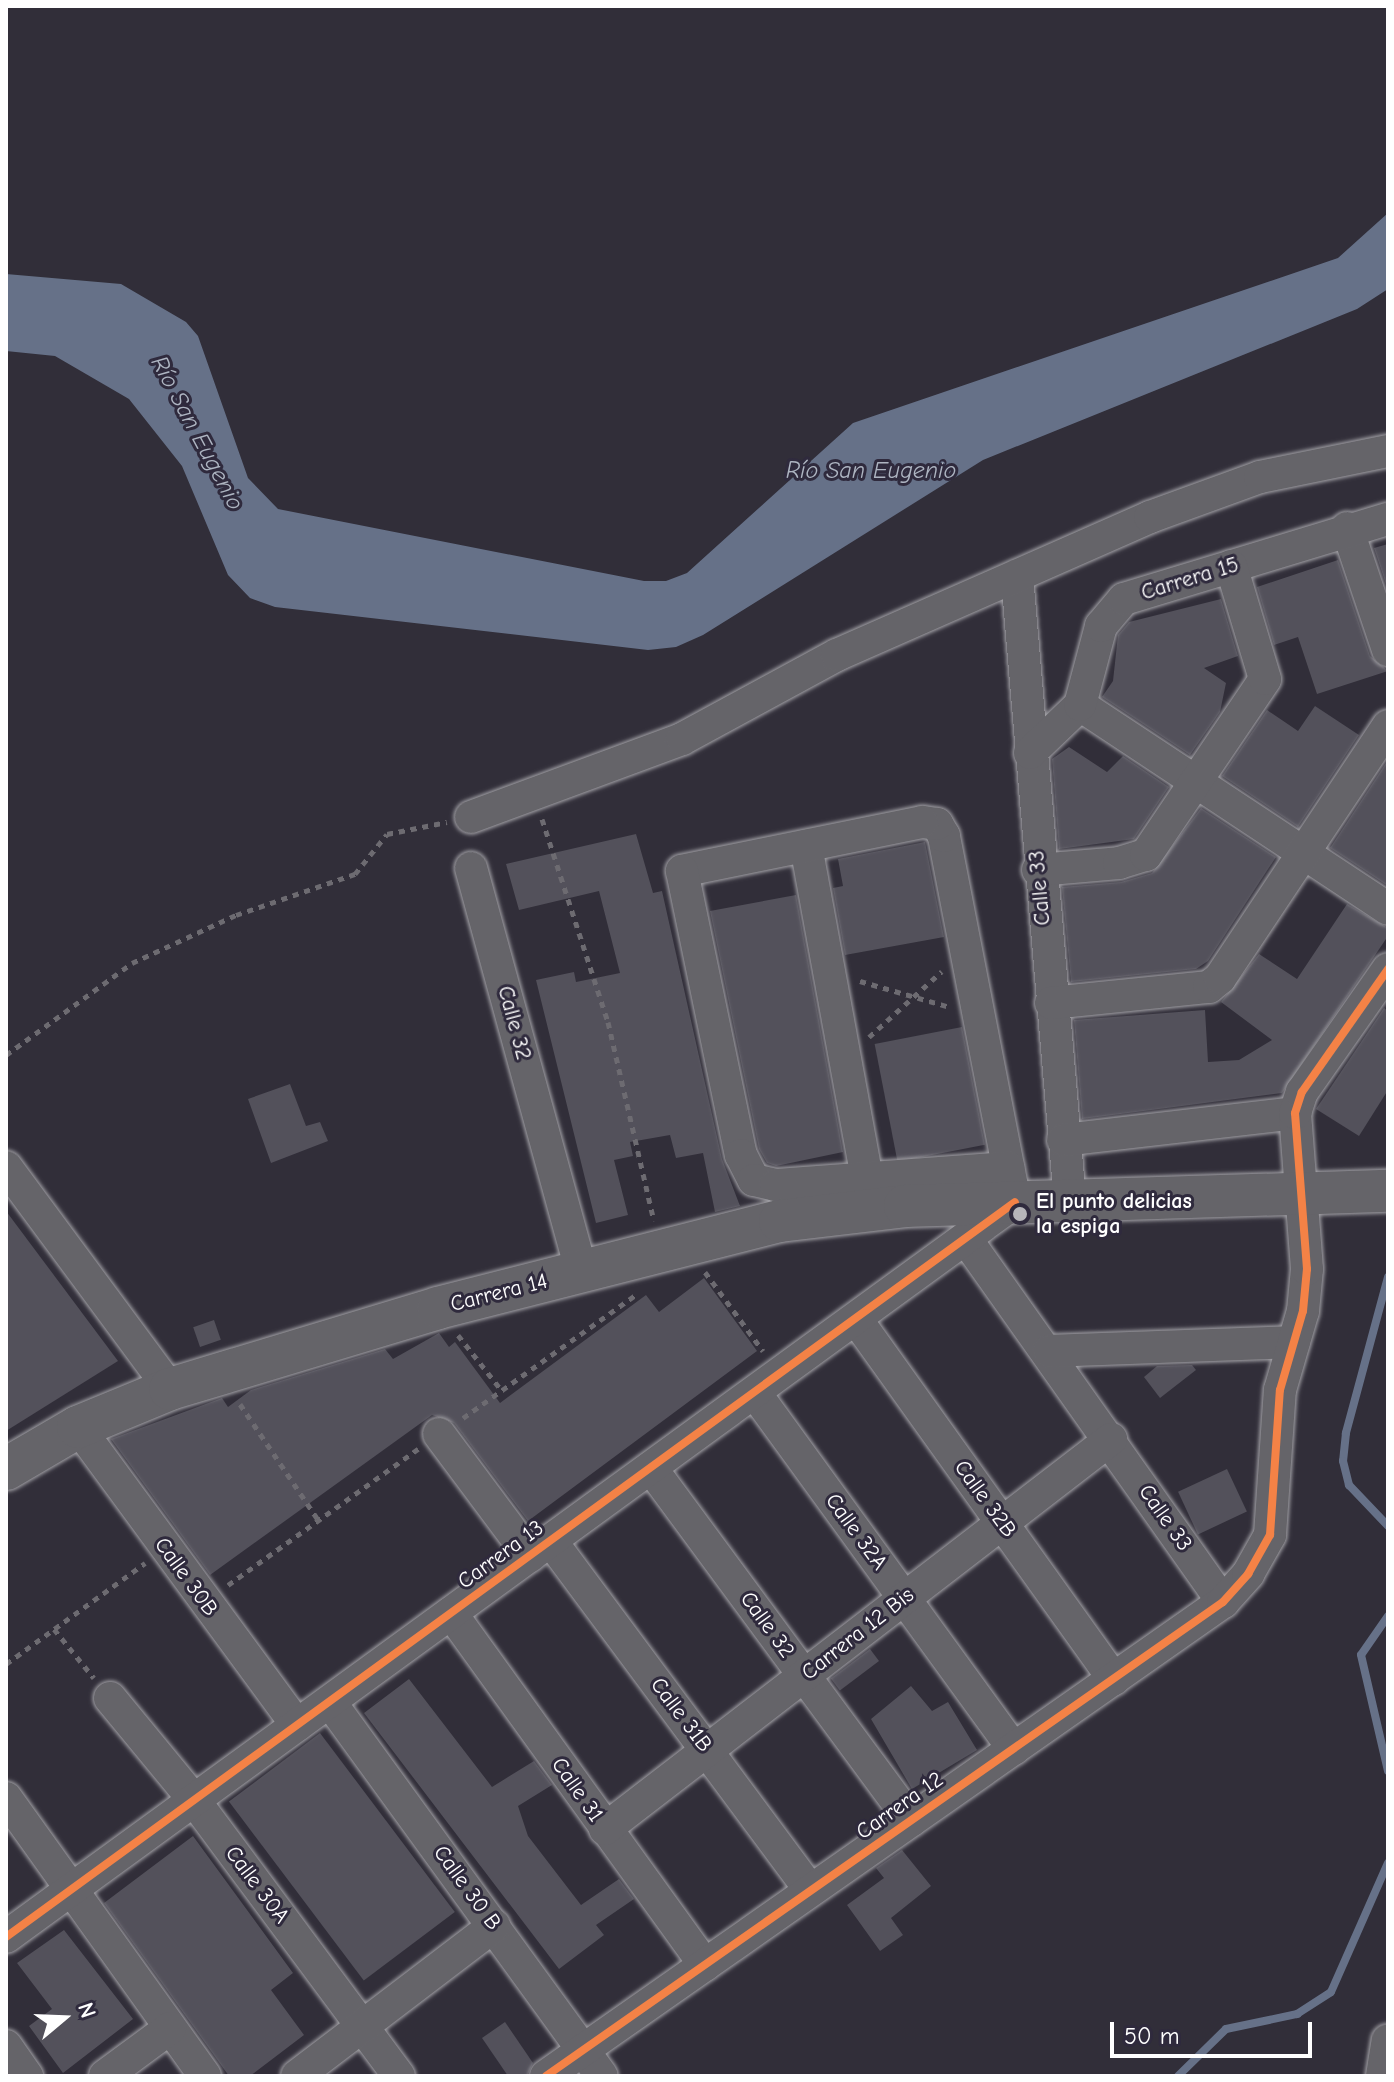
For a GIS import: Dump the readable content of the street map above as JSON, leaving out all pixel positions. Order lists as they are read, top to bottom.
{
  "streets": {
    "main road": ["Carrera 14"],
    "street": [
      "Carrera 15",
      "Calle 33",
      "Calle 32",
      "Calle 32B",
      "Calle 32A",
      "Carrera 13",
      "Calle 30B",
      "Carrera 12 Bis",
      "Calle 31B",
      "Calle 31",
      "Carrera 12",
      "Calle 30A",
      "Calle 30 B"
    ]
  },
  "crossings": [
    ["Calle 33", "Carrera 13"],
    ["Calle 33", "Carrera 12 Bis"],
    ["Calle 33", "Carrera 12"],
    ["Calle 32", "Carrera 14"],
    ["Calle 32", "Carrera 13"],
    ["Calle 32", "Carrera 12 Bis"],
    ["Calle 32", "Carrera 12"],
    ["Carrera 14", "Carrera 13"],
    ["Carrera 14", "Calle 30B"],
    ["Calle 32B", "Carrera 13"],
    ["Calle 32B", "Carrera 12 Bis"],
    ["Calle 32B", "Carrera 12"],
    ["Calle 32A", "Carrera 13"],
    ["Calle 32A", "Carrera 12 Bis"],
    ["Calle 32A", "Carrera 12"],
    ["Carrera 13", "Calle 30B"],
    ["Carrera 13", "Calle 31B"],
    ["Carrera 13", "Calle 31"],
    ["Carrera 13", "Calle 30A"],
    ["Carrera 13", "Calle 30 B"],
    ["Carrera 12 Bis", "Calle 31B"],
    ["Carrera 12 Bis", "Calle 31"],
    ["Calle 31B", "Carrera 12"],
    ["Calle 31", "Carrera 12"],
    ["Carrera 12", "Calle 30 B"]
  ],
  "water": ["Río San Eugenio"],
  "places": ["El punto delicias la espiga"],
  "scale_bar": "50 m",
  "north": "right"
}
